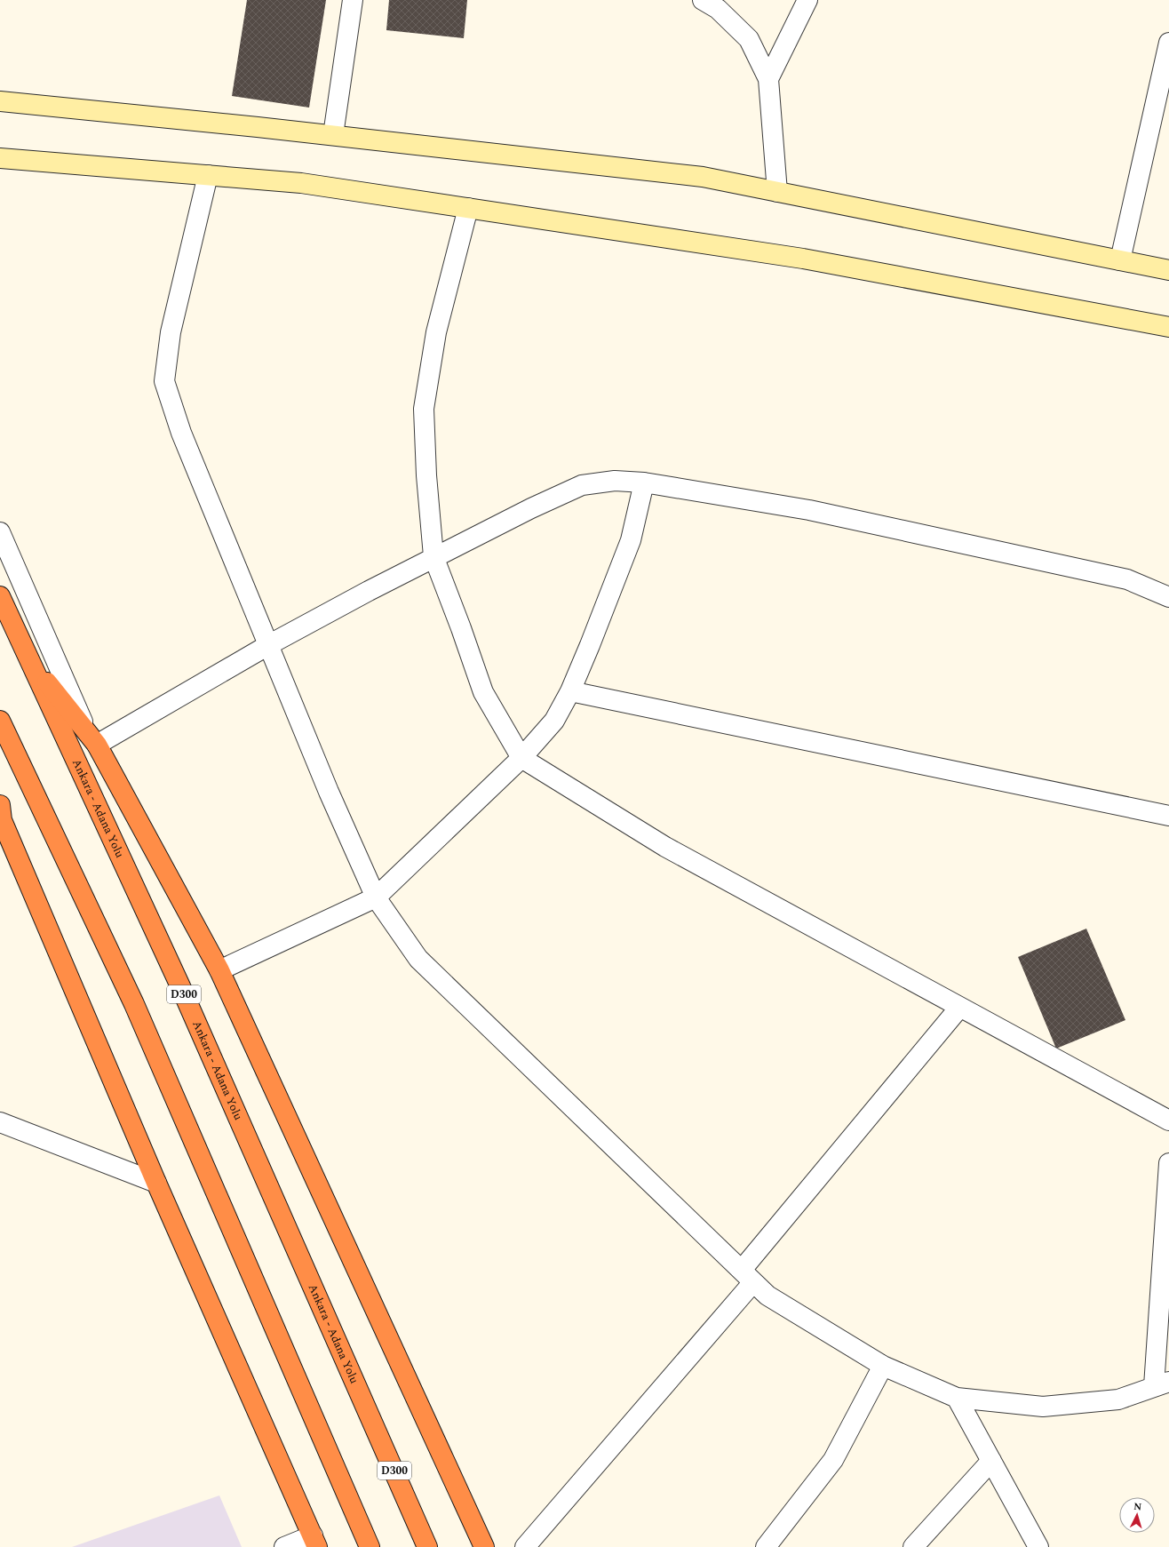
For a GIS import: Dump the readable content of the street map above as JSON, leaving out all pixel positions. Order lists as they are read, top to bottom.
{
  "streets": {
    "highway": ["Ankara - Adana Yolu", "D300"]
  },
  "north": "top"
}
